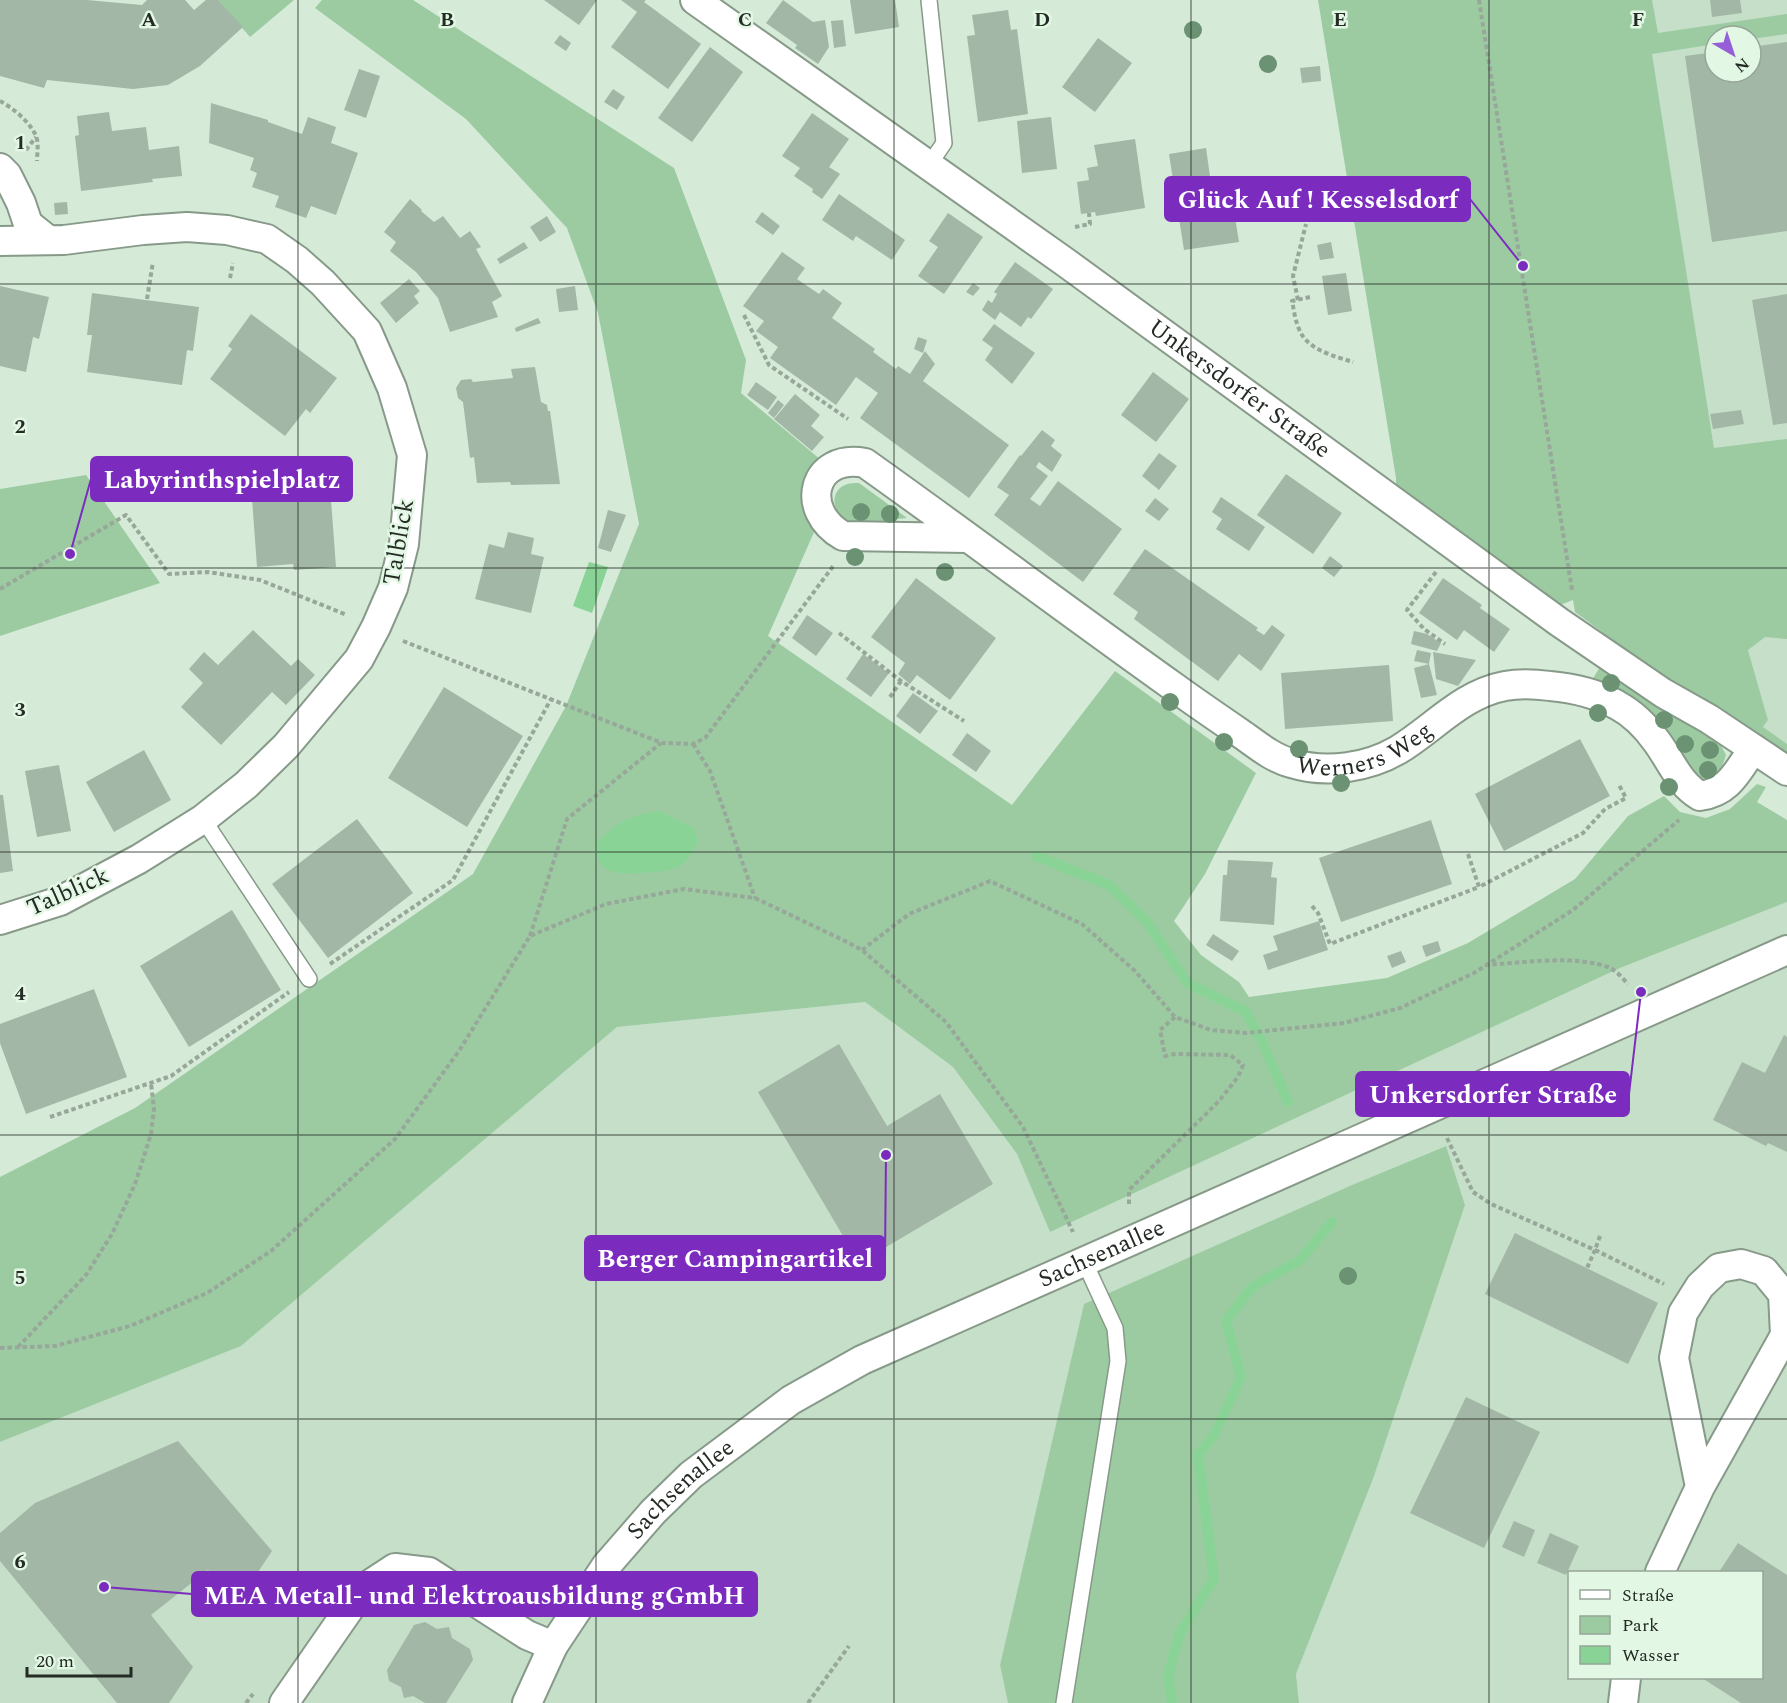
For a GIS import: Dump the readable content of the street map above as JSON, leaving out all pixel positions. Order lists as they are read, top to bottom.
{
  "streets": {
    "street": [
      "Unkersdorfer Straße",
      "Talblick",
      "Werners Weg",
      "Sachsenallee"
    ]
  },
  "crossings": [
    ["Unkersdorfer Straße", "Werners Weg"]
  ],
  "places": [
    "Glück Auf ! Kesselsdorf",
    "Labyrinthspielplatz",
    "Unkersdorfer Straße",
    "Berger Campingartikel",
    "MEA Metall- und Elektroausbildung gGmbH"
  ],
  "legend": ["Straße", "Park", "Wasser"],
  "scale_bar": "20 m",
  "north": "bottom right",
  "grid": {
    "columns": [
      "A",
      "B",
      "C",
      "D",
      "E",
      "F"
    ],
    "rows": [
      "1",
      "2",
      "3",
      "4",
      "5",
      "6"
    ]
  }
}
